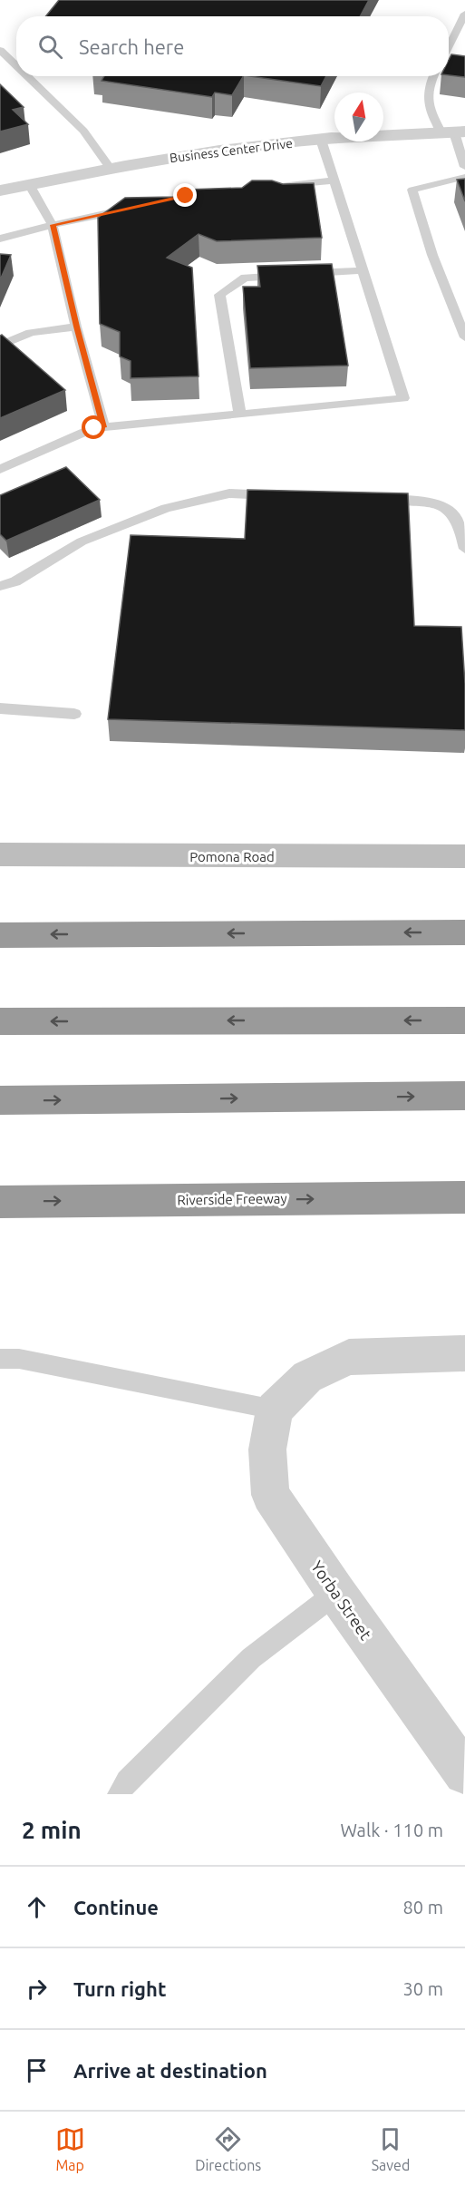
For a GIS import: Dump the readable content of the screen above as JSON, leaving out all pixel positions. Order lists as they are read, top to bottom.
{
  "streets": {
    "highway": ["Riverside Freeway"],
    "main road": ["Pomona Road"],
    "street": ["Business Center Drive", "Yorba Street"]
  },
  "north": "top",
  "page": {
    "search": "Search here",
    "heading": ["2 min", "Walk · 110 m"],
    "list": [
      ["Continue", "80 m"],
      ["Turn right", "30 m"],
      "Arrive at destination"
    ],
    "nav": ["Map", "Directions", "Saved"]
  }
}
